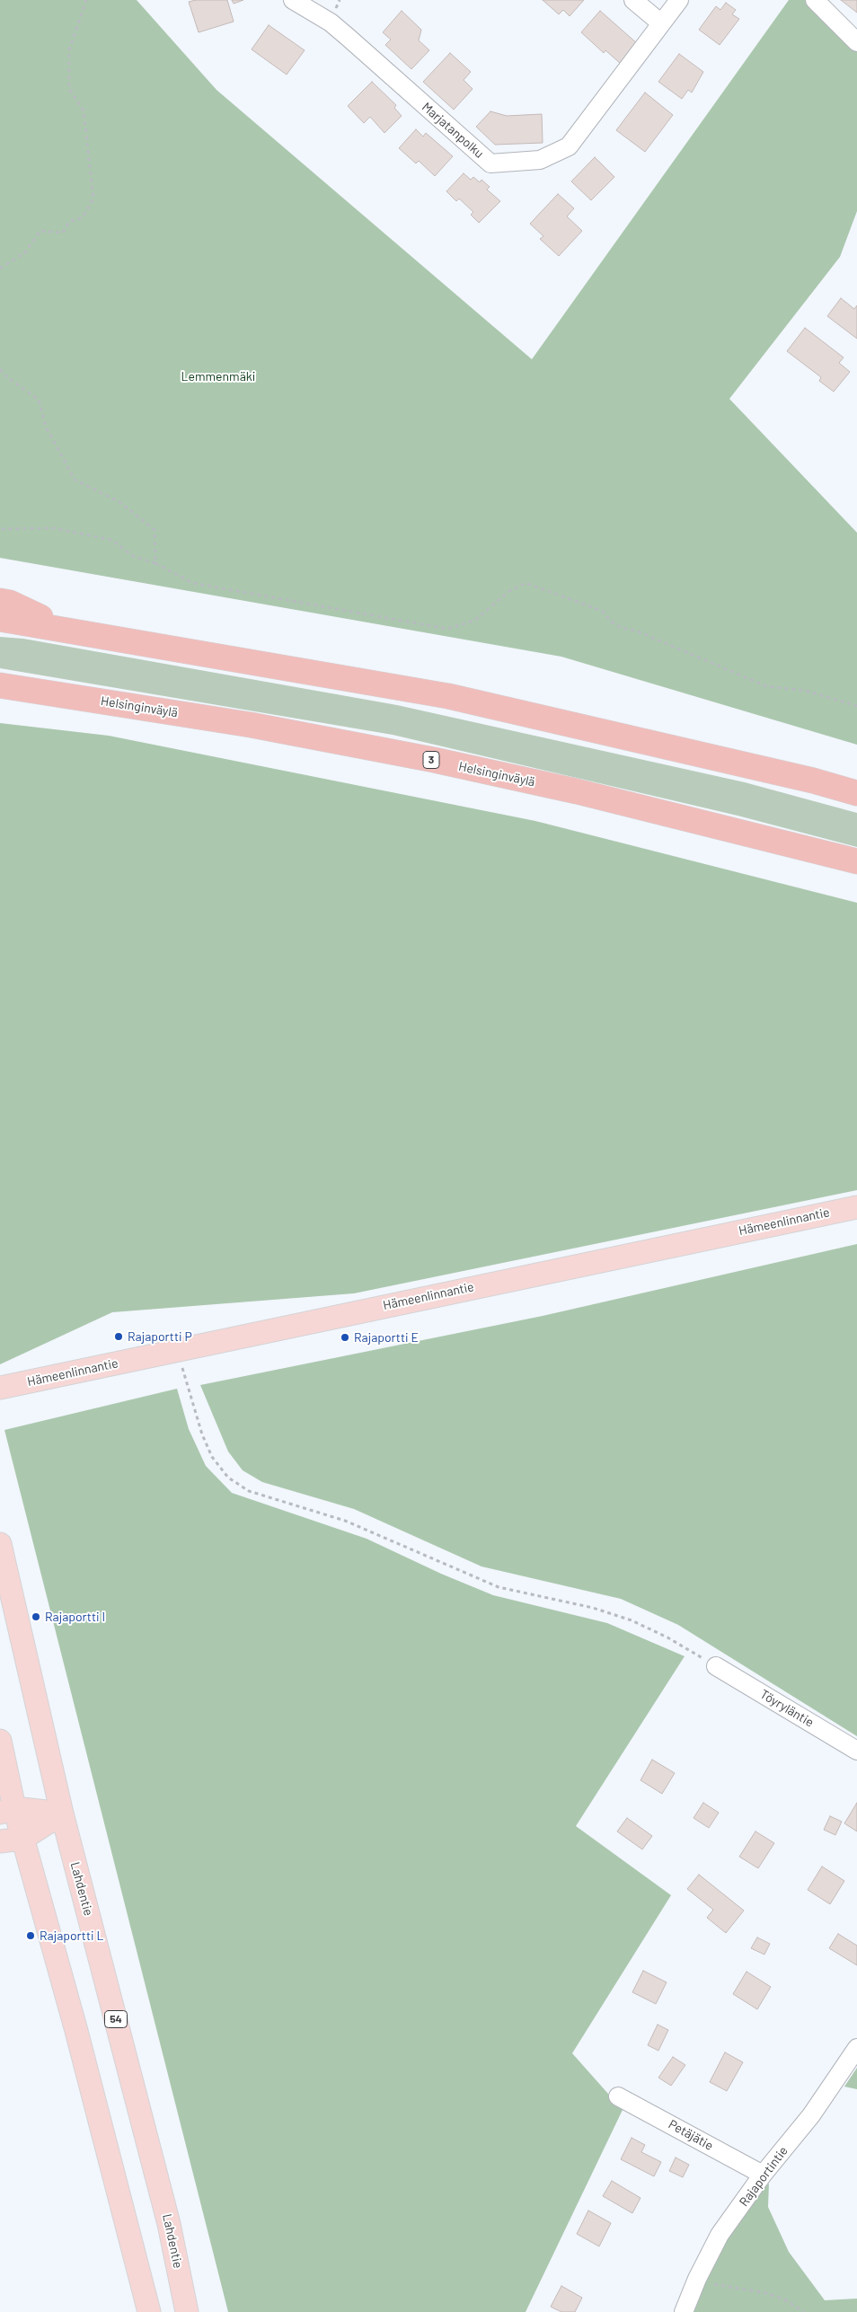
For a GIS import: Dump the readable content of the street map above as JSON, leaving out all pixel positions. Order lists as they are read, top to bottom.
{
  "streets": {
    "highway": ["Helsinginväylä", "3"],
    "main road": ["Hämeenlinnantie", "Lahdentie", "54"],
    "street": [
      "Marjatanpolku",
      "Töyryläntie",
      "Petäjätie",
      "Rajaportintie"
    ]
  },
  "crossings": [
    ["Petäjätie", "Rajaportintie"]
  ],
  "parks": ["Lemmenmäki"],
  "places": [
    "Rajaportti P",
    "Rajaportti E",
    "Rajaportti I",
    "Rajaportti L"
  ]
}
